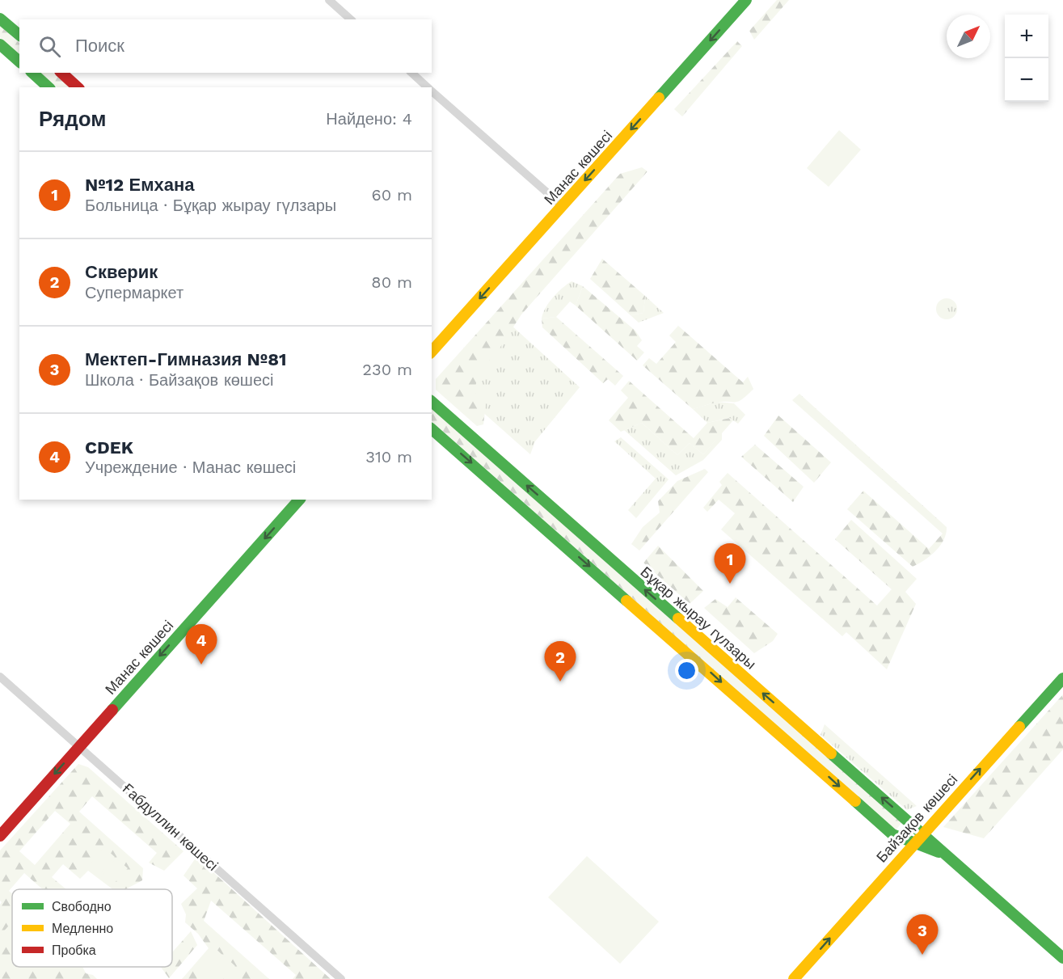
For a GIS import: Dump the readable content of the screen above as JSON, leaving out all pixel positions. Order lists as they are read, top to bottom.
{
  "streets": {
    "street": [
      "Манас көшесі",
      "Бұқар жырау гүлзары",
      "Байзақов көшесі",
      "Ғабдуллин көшесі"
    ]
  },
  "crossings": [
    ["Манас көшесі", "Ғабдуллин көшесі"],
    ["Бұқар жырау гүлзары", "Байзақов көшесі"]
  ],
  "one_way": ["Манас көшесі", "Байзақов көшесі"],
  "legend": ["Свободно", "Медленно", "Пробка"],
  "north": "top right",
  "page": {
    "map_buttons": ["+", "−"],
    "search": "Поиск",
    "heading": ["Рядом", "Найдено: 4"],
    "list": [
      {
        "mark": "1",
        "name": "№12 Емхана",
        "note": "Больница · Бұқар жырау гүлзары",
        "value": "60 m"
      },
      {
        "mark": "2",
        "name": "Скверик",
        "note": "Супермаркет",
        "value": "80 m"
      },
      {
        "mark": "3",
        "name": "Мектеп-Гимназия №81",
        "note": "Школа · Байзақов көшесі",
        "value": "230 m"
      },
      {
        "mark": "4",
        "name": "CDEK",
        "note": "Учреждение · Манас көшесі",
        "value": "310 m"
      }
    ],
    "pins": [
      "1",
      "4",
      "2",
      "3"
    ]
  }
}
